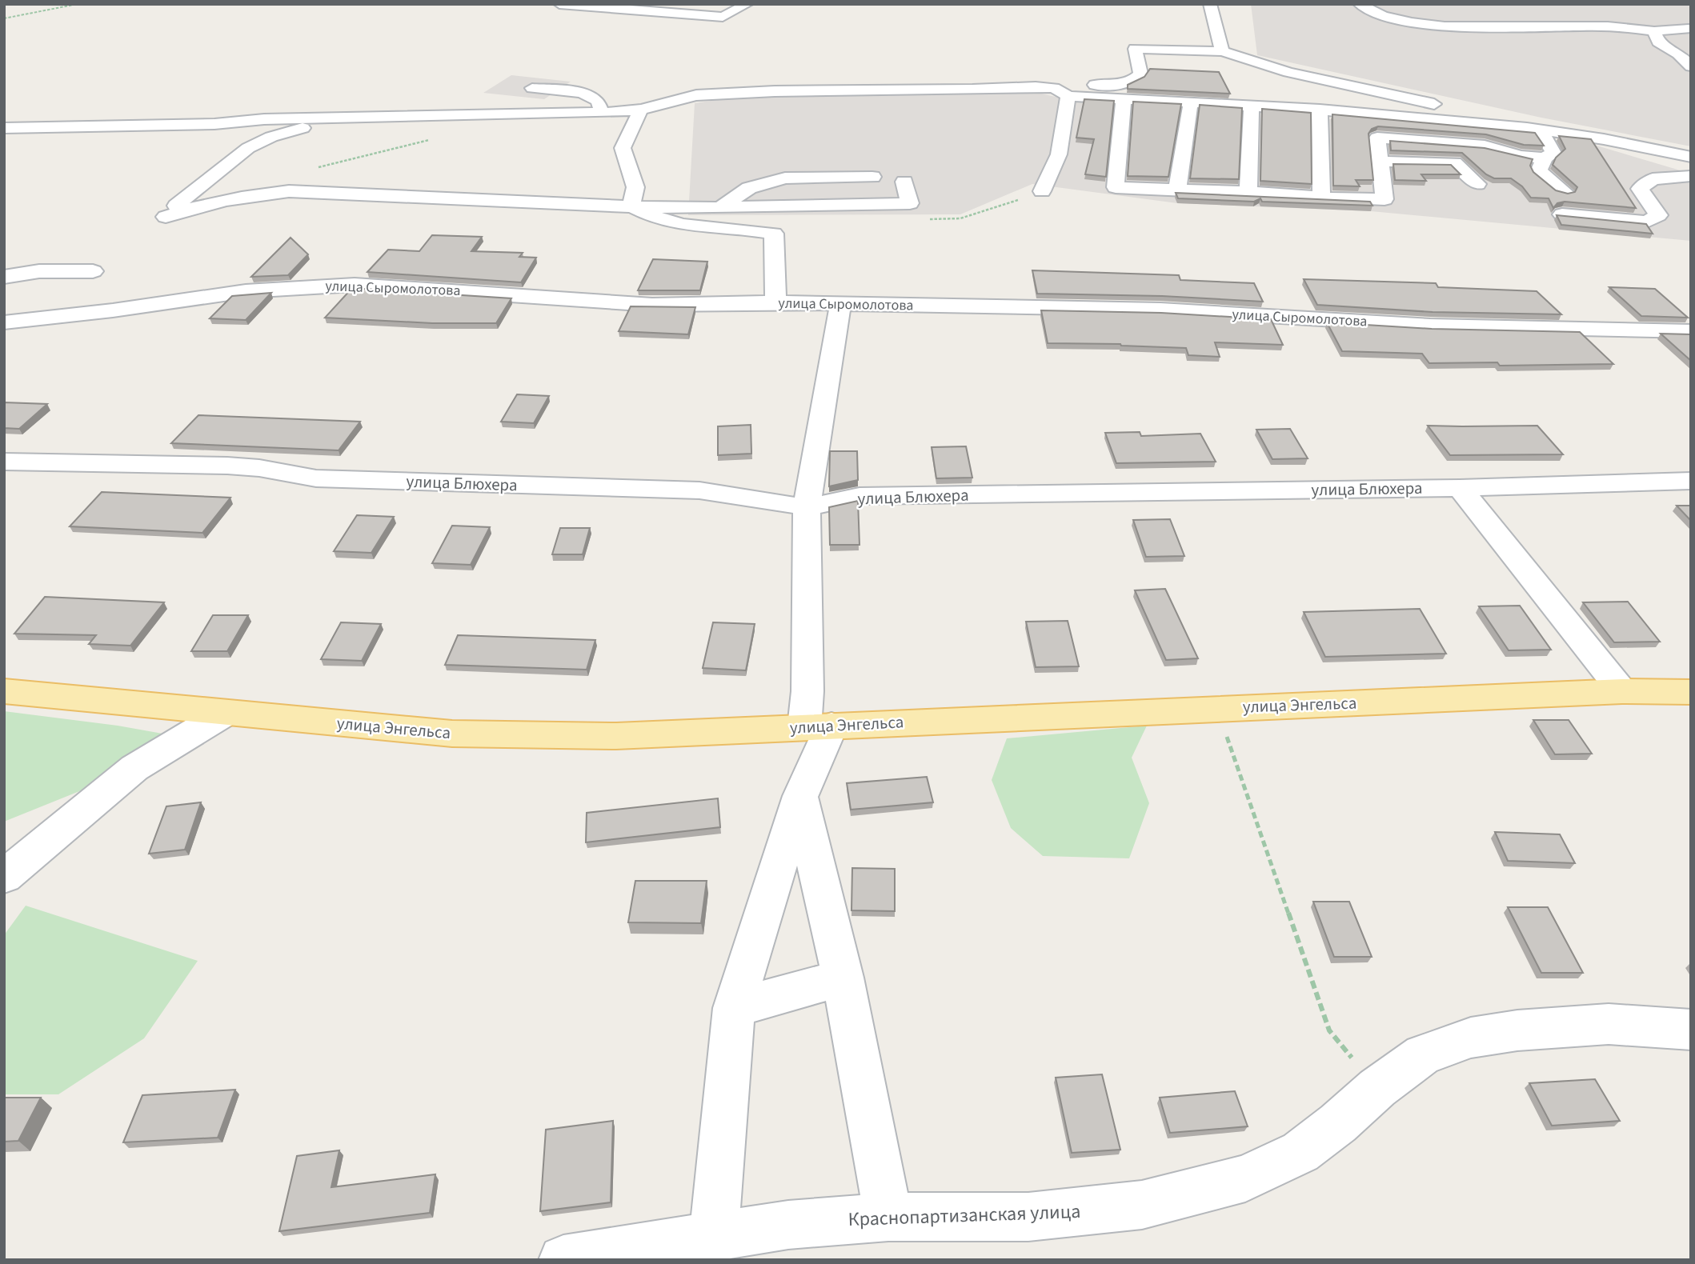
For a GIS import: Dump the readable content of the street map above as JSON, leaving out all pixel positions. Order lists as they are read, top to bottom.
{
  "streets": {
    "main road": ["улица Энгельса"],
    "street": ["улица Сыромолотова", "улица Блюхера", "Краснопартизанская улица"]
  }
}
